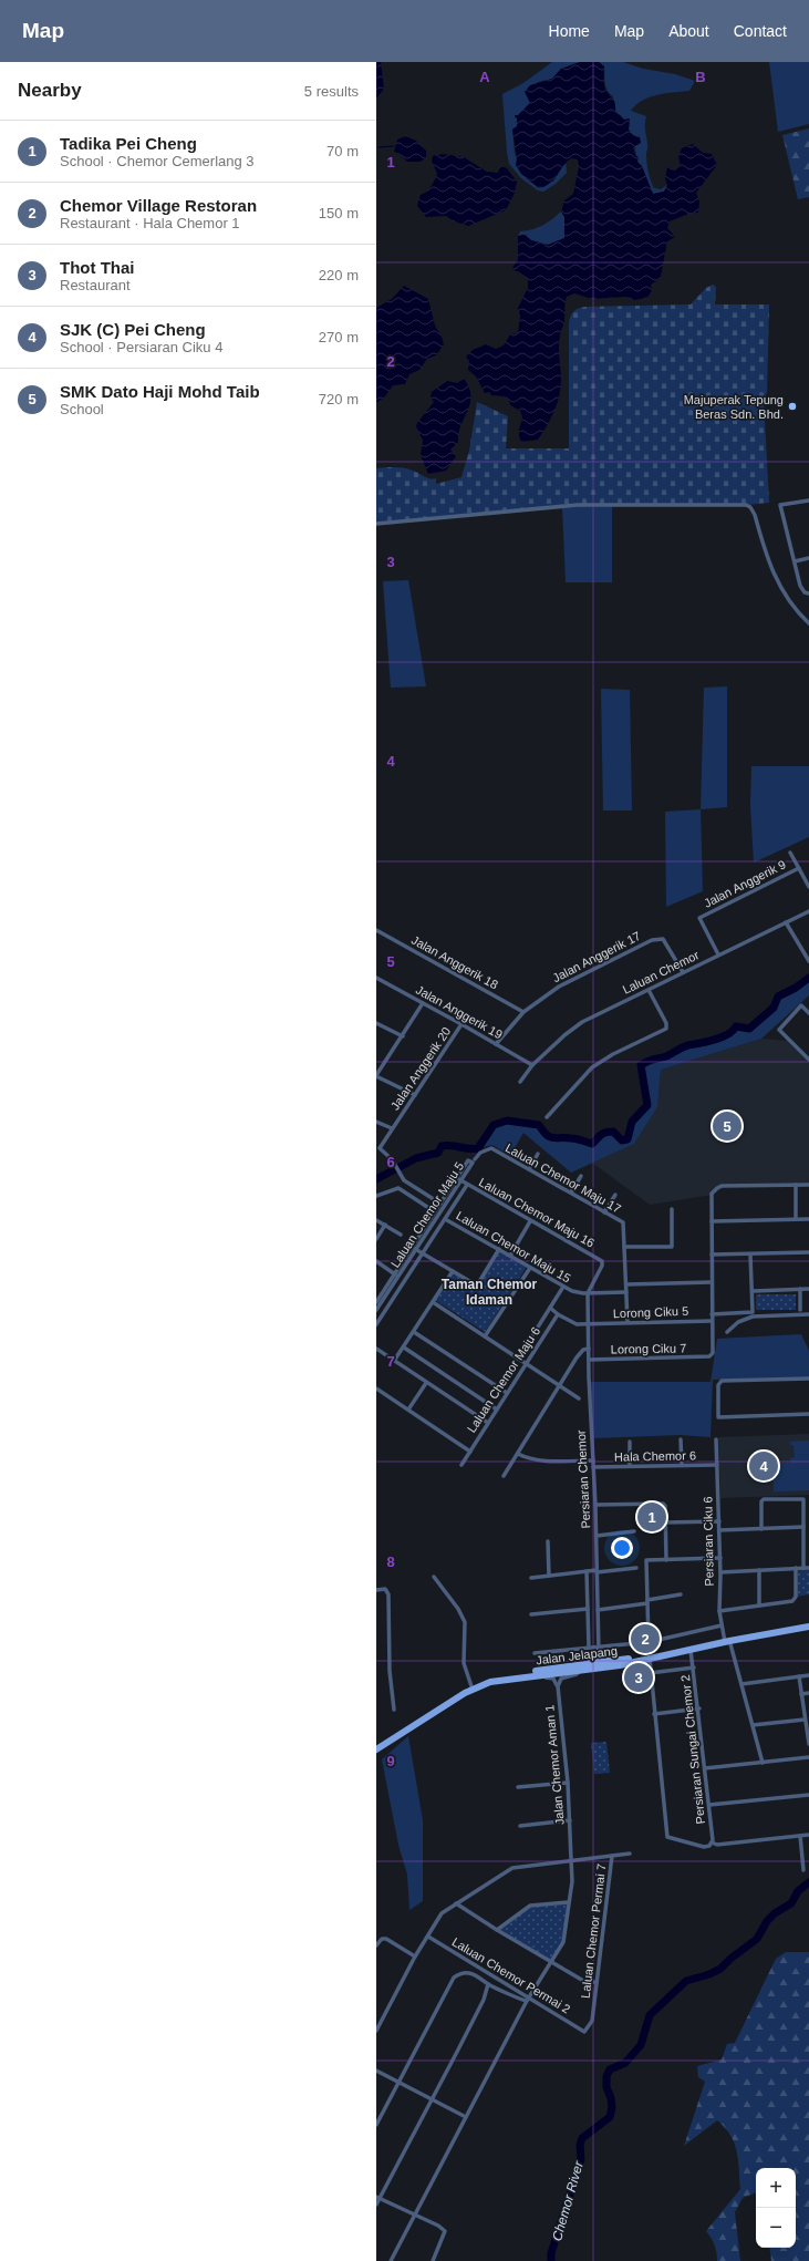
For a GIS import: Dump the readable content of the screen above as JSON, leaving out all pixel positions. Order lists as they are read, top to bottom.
{
  "streets": {
    "main road": ["Jalan Jelapang"],
    "street": [
      "Jalan Anggerik 9",
      "Jalan Anggerik 17",
      "Jalan Anggerik 18",
      "Laluan Chemor",
      "Jalan Anggerik 19",
      "Jalan Anggerik 20",
      "Laluan Chemor Maju 17",
      "Laluan Chemor Maju 16",
      "Laluan Chemor Maju 5",
      "Laluan Chemor Maju 15",
      "Lorong Ciku 5",
      "Lorong Ciku 7",
      "Laluan Chemor Maju 6",
      "Hala Chemor 6",
      "Persiaran Chemor",
      "Persiaran Ciku 6",
      "Persiaran Sungai Chemor 2",
      "Jalan Chemor Aman 1",
      "Laluan Chemor Permai 7",
      "Laluan Chemor Permai 2"
    ]
  },
  "crossings": [
    ["Jalan Anggerik 9", "Laluan Chemor"],
    ["Jalan Anggerik 17", "Jalan Anggerik 18"],
    ["Jalan Anggerik 17", "Laluan Chemor"],
    ["Jalan Anggerik 17", "Jalan Anggerik 19"],
    ["Laluan Chemor", "Jalan Anggerik 19"],
    ["Jalan Anggerik 19", "Jalan Anggerik 20"],
    ["Jalan Anggerik 20", "Laluan Chemor Maju 5"],
    ["Laluan Chemor Maju 17", "Laluan Chemor Maju 5"],
    ["Laluan Chemor Maju 16", "Laluan Chemor Maju 15"],
    ["Laluan Chemor Maju 16", "Persiaran Chemor"],
    ["Laluan Chemor Maju 15", "Persiaran Chemor"],
    ["Lorong Ciku 5", "Lorong Ciku 7"],
    ["Lorong Ciku 5", "Laluan Chemor Maju 6"],
    ["Lorong Ciku 5", "Persiaran Chemor"],
    ["Lorong Ciku 7", "Persiaran Chemor"],
    ["Hala Chemor 6", "Persiaran Chemor"],
    ["Hala Chemor 6", "Persiaran Ciku 6"],
    ["Persiaran Chemor", "Jalan Jelapang"],
    ["Persiaran Ciku 6", "Jalan Jelapang"],
    ["Jalan Jelapang", "Persiaran Sungai Chemor 2"],
    ["Jalan Chemor Aman 1", "Laluan Chemor Permai 2"],
    ["Laluan Chemor Permai 7", "Laluan Chemor Permai 2"]
  ],
  "districts": ["Taman Chemor Idaman"],
  "water": ["Chemor River"],
  "places": ["Majuperak Tepung Beras Sdn. Bhd."],
  "page": {
    "header": "Map",
    "nav": [
      "Home",
      "Map",
      "About",
      "Contact"
    ],
    "heading": ["Nearby", "5 results"],
    "list": [
      {
        "mark": "1",
        "name": "Tadika Pei Cheng",
        "note": "School · Chemor Cemerlang 3",
        "value": "70 m"
      },
      {
        "mark": "2",
        "name": "Chemor Village Restoran",
        "note": "Restaurant · Hala Chemor 1",
        "value": "150 m"
      },
      {
        "mark": "3",
        "name": "Thot Thai",
        "note": "Restaurant",
        "value": "220 m"
      },
      {
        "mark": "4",
        "name": "SJK (C) Pei Cheng",
        "note": "School · Persiaran Ciku 4",
        "value": "270 m"
      },
      {
        "mark": "5",
        "name": "SMK Dato Haji Mohd Taib",
        "note": "School",
        "value": "720 m"
      }
    ],
    "pins": [
      "5",
      "4",
      "1",
      "2",
      "3"
    ],
    "map_buttons": ["+", "−"]
  },
  "grid": {
    "columns": ["A", "B"],
    "rows": [
      "1",
      "2",
      "3",
      "4",
      "5",
      "6",
      "7",
      "8",
      "9"
    ]
  }
}
